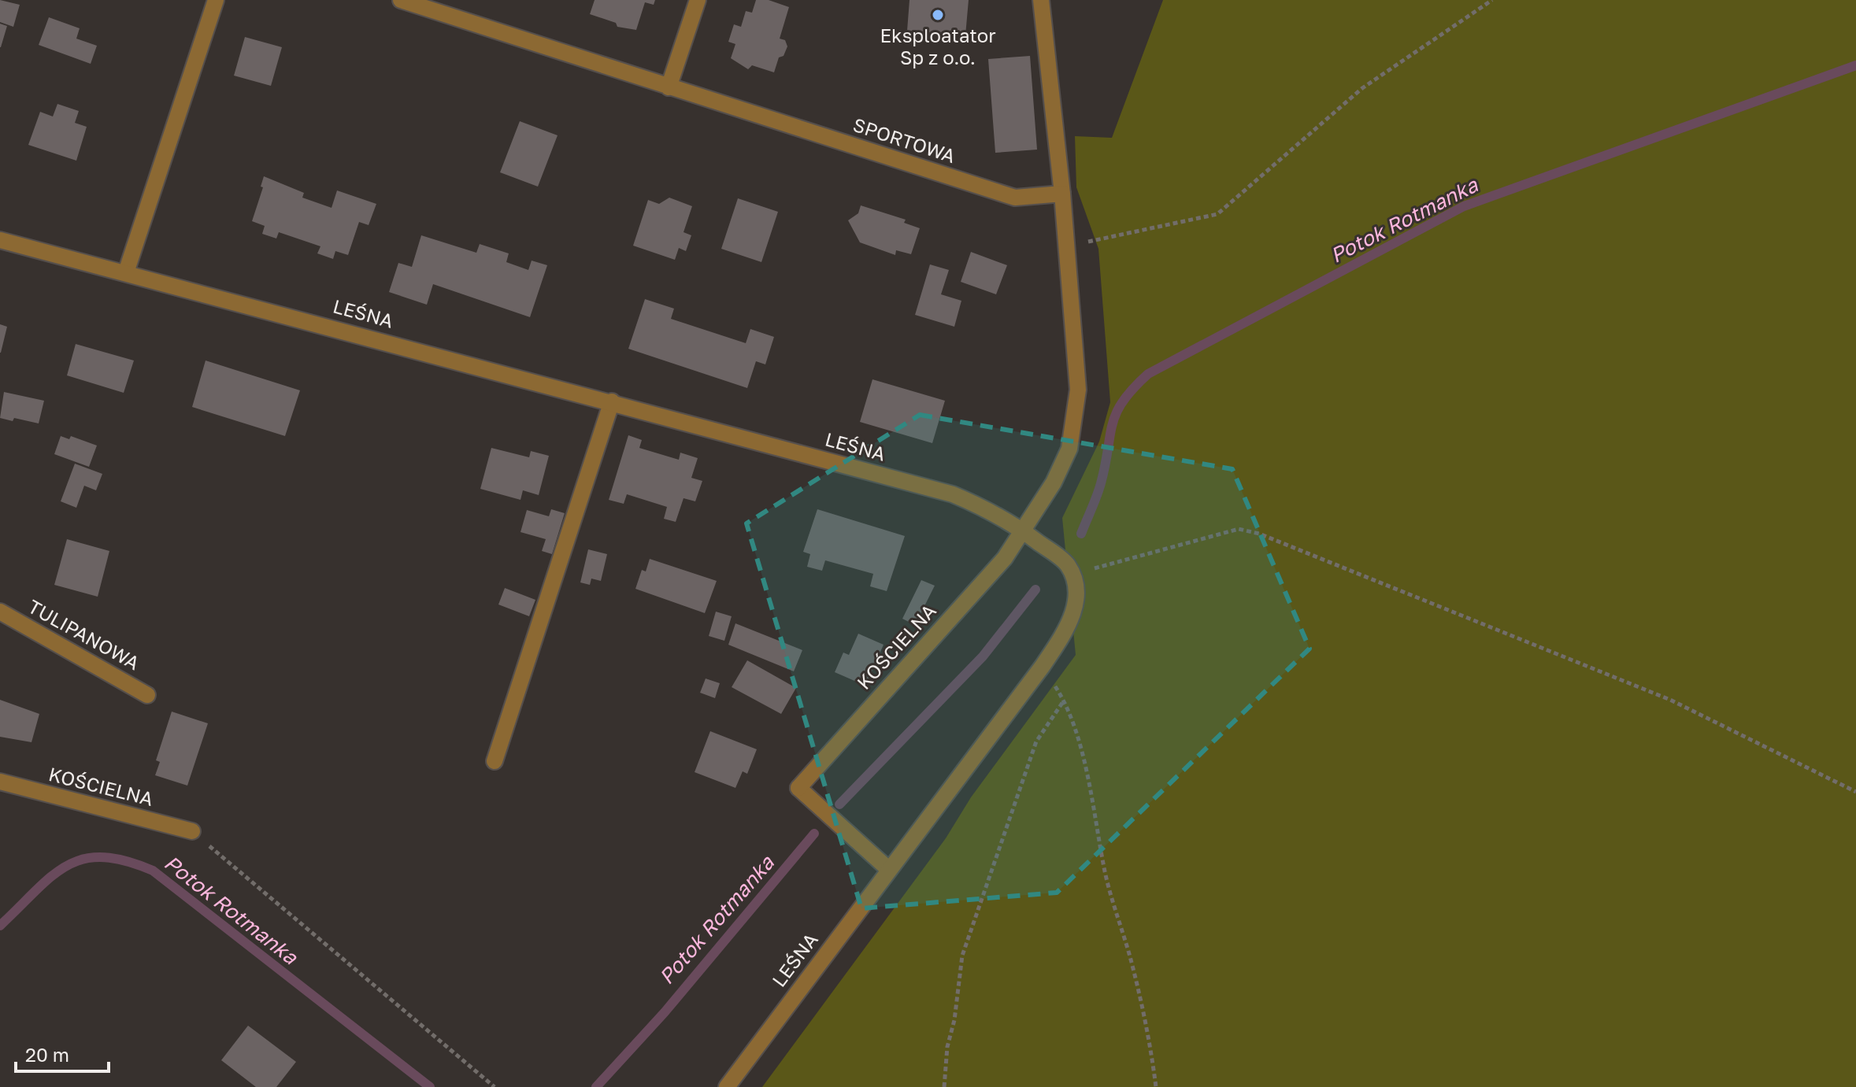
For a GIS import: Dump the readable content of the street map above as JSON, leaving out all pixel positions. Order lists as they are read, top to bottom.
{
  "streets": {
    "street": [
      "SPORTOWA",
      "LEŚNA",
      "TULIPANOWA",
      "KOŚCIELNA"
    ]
  },
  "crossings": [
    ["LEŚNA", "KOŚCIELNA"]
  ],
  "water": ["Potok Rotmanka"],
  "places": ["Eksploatator Sp z o.o."],
  "scale_bar": "20 m"
}
